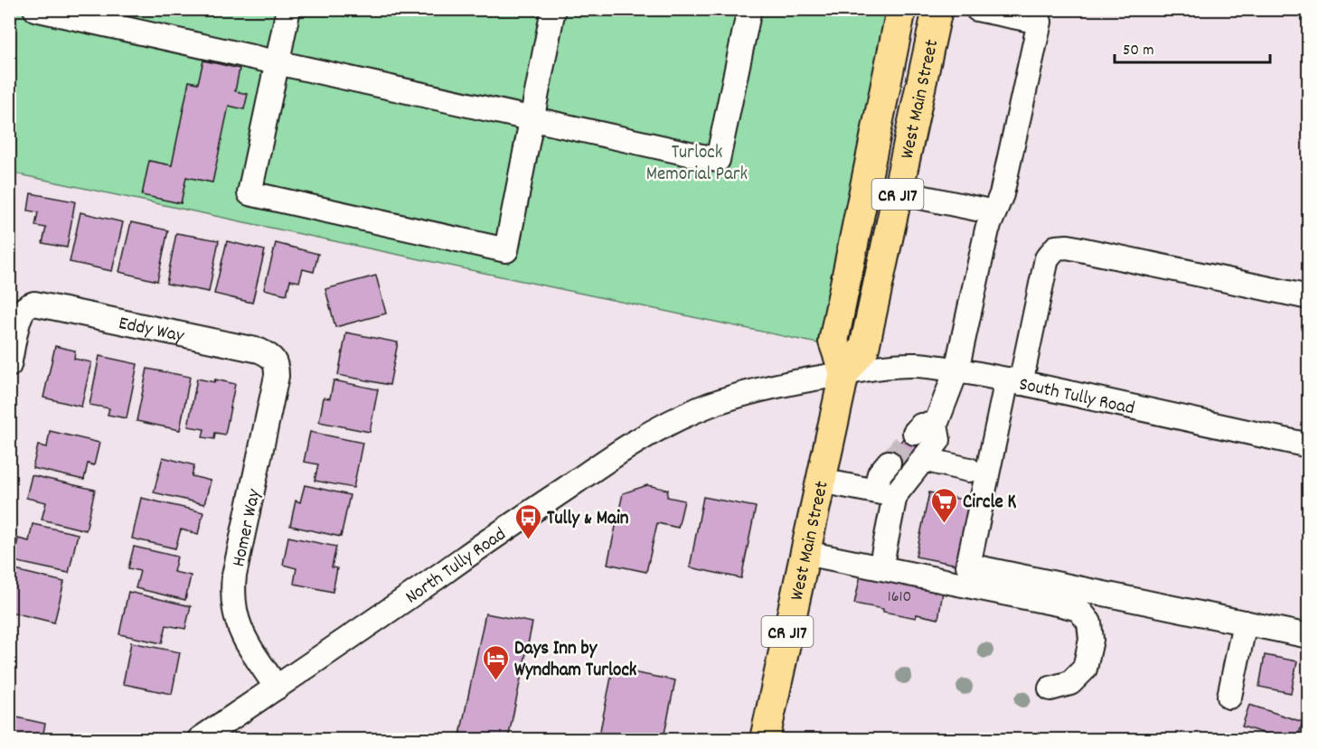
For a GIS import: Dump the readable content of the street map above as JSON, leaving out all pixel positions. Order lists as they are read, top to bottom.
{
  "streets": {
    "main road": ["West Main Street", "CR J17"],
    "street": [
      "Eddy Way",
      "South Tully Road",
      "Homer Way",
      "North Tully Road"
    ]
  },
  "crossings": [
    ["West Main Street", "South Tully Road"],
    ["West Main Street", "North Tully Road"],
    ["Eddy Way", "Homer Way"],
    ["South Tully Road", "North Tully Road"],
    ["Homer Way", "North Tully Road"]
  ],
  "parks": ["Turlock Memorial Park"],
  "places": {
    "supermarket": ["Circle K"],
    "bus stop": ["Tully & Main"],
    "hotel": ["Days Inn by Wyndham Turlock"]
  },
  "house_numbers": ["1610"],
  "scale_bar": "50 m"
}
